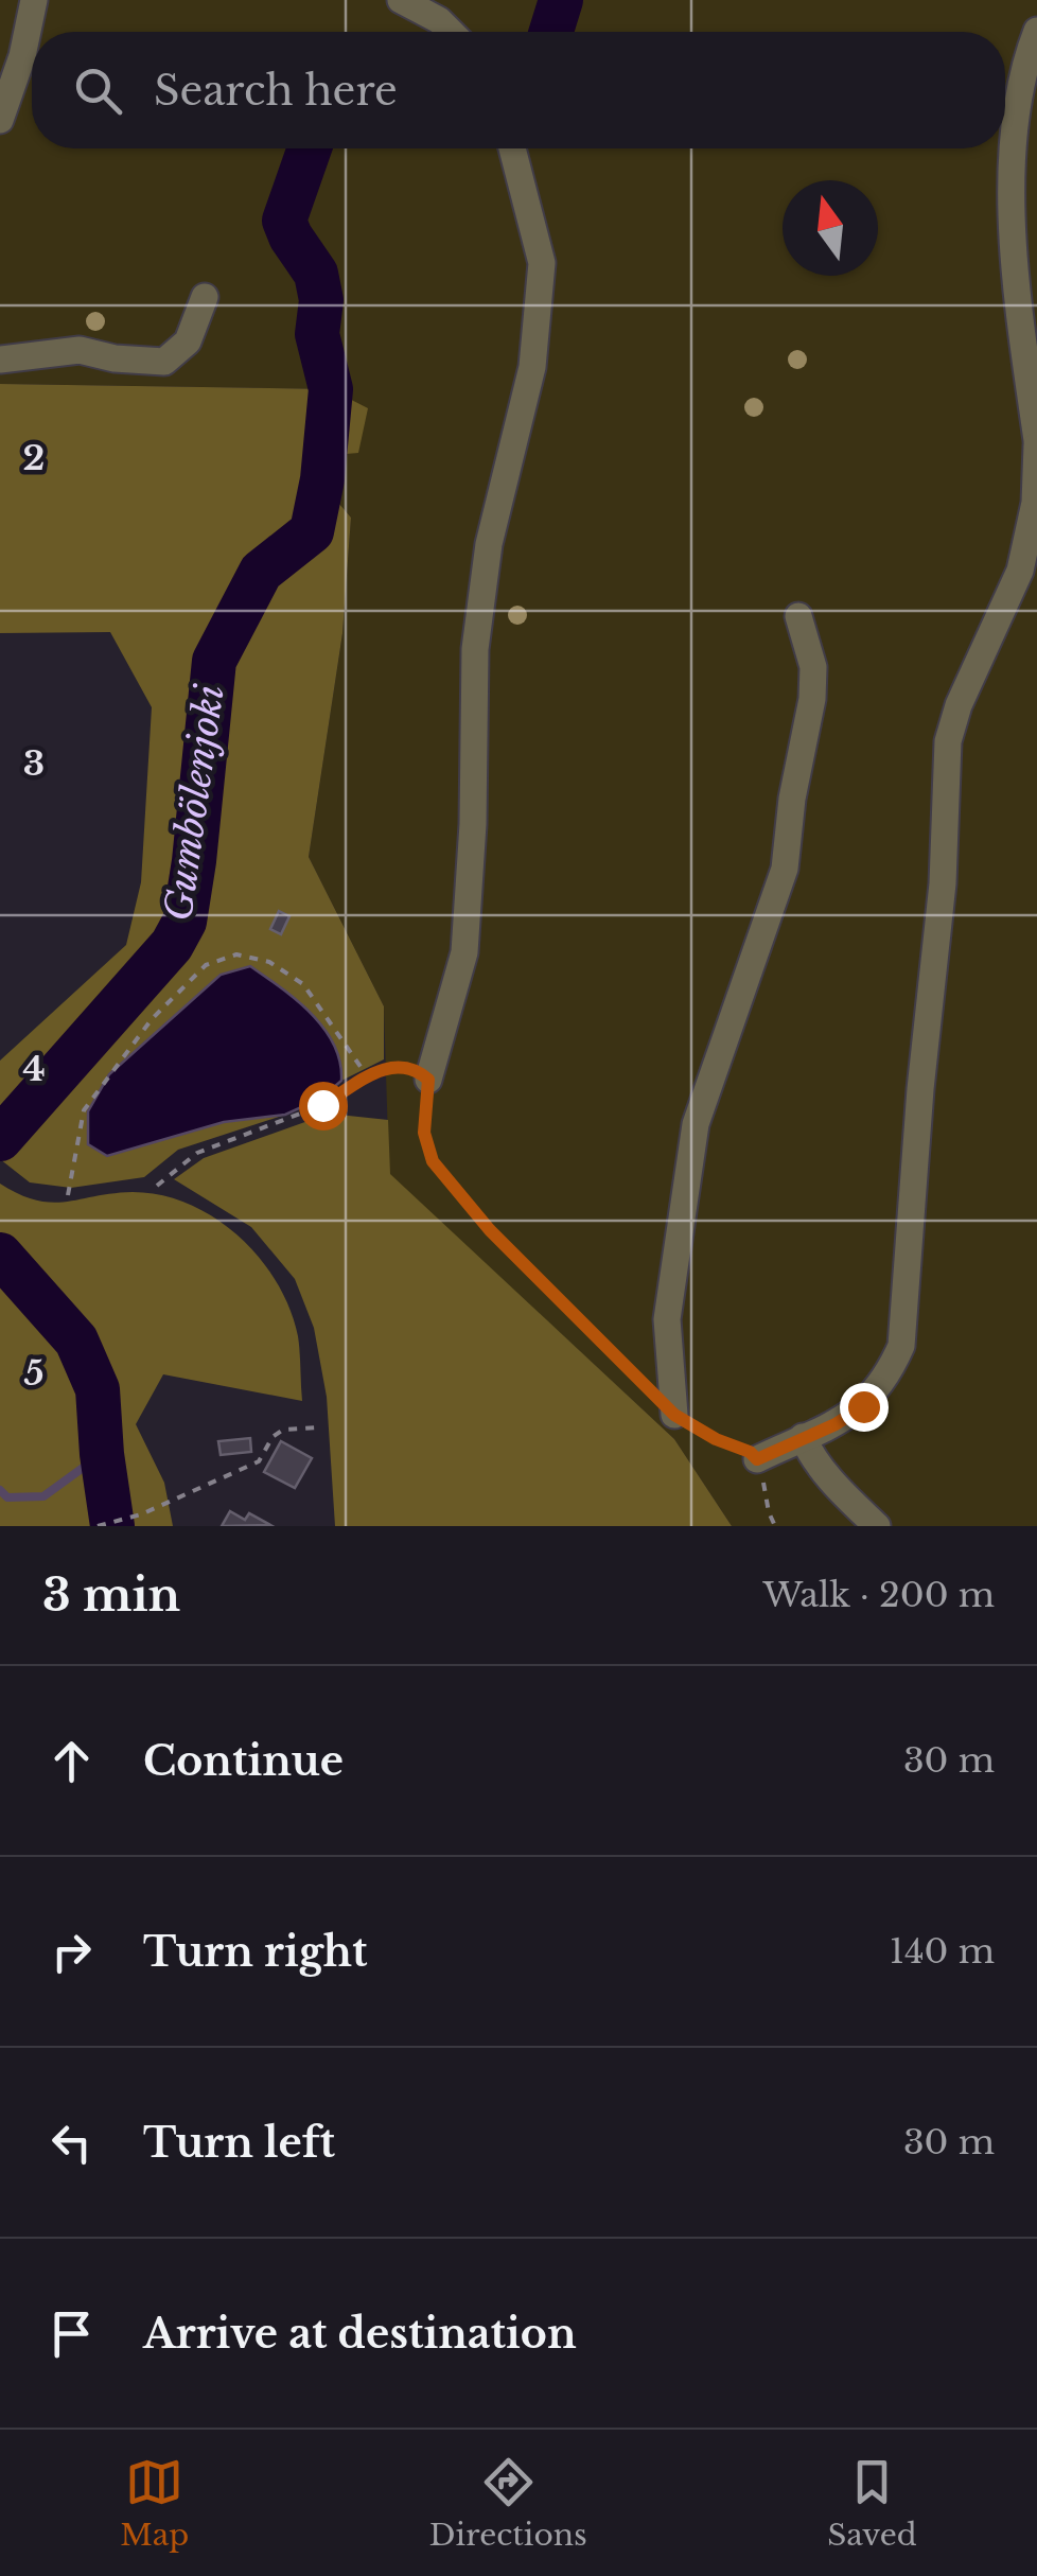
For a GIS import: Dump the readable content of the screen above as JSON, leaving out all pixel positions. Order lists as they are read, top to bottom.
{
  "water": ["Gumbölenjoki"],
  "north": "top",
  "page": {
    "search": "Search here",
    "heading": ["3 min", "Walk · 200 m"],
    "list": [
      ["Continue", "30 m"],
      ["Turn right", "140 m"],
      ["Turn left", "30 m"],
      "Arrive at destination"
    ],
    "nav": ["Map", "Directions", "Saved"]
  },
  "grid": {
    "rows": [
      "2",
      "3",
      "4",
      "5"
    ]
  }
}
